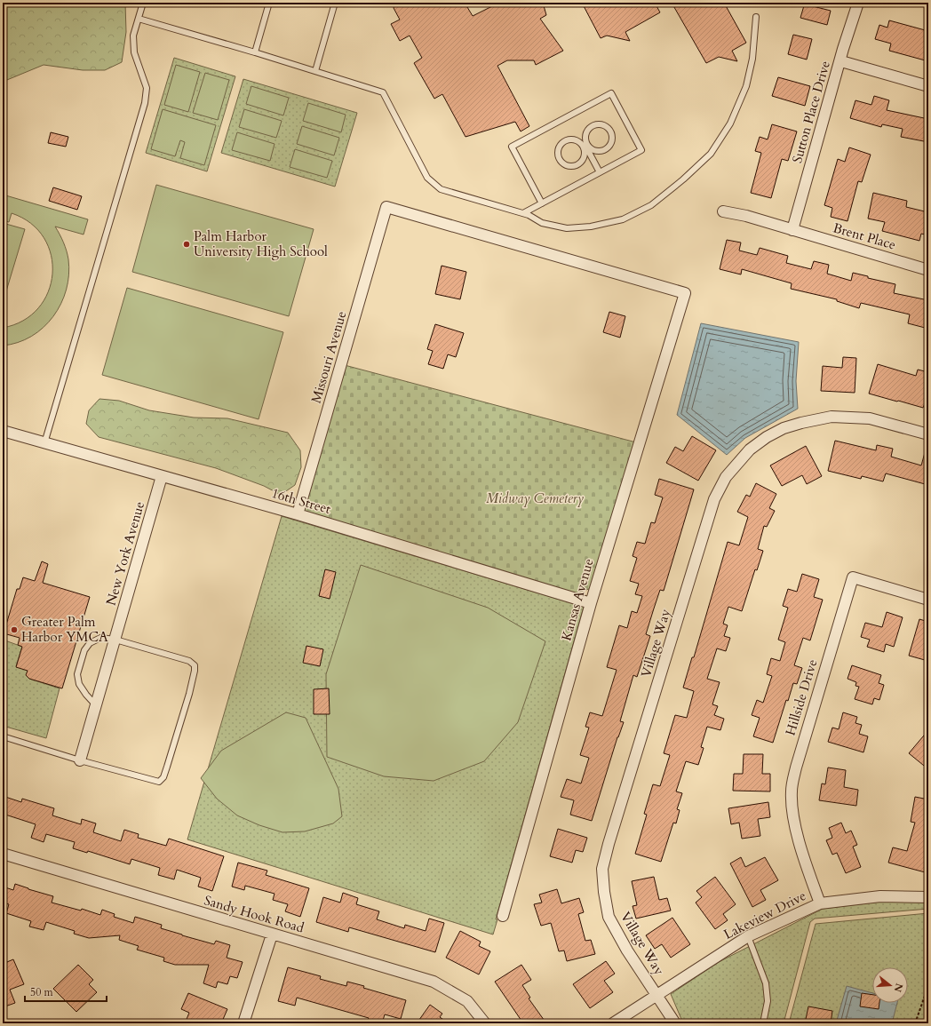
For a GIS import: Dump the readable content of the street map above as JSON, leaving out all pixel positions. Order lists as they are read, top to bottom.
{
  "streets": {
    "street": [
      "Sutton Place Drive",
      "Brent Place",
      "Missouri Avenue",
      "16th Street",
      "New York Avenue",
      "Kansas Avenue",
      "Village Way",
      "Hillside Drive",
      "Sandy Hook Road",
      "Lakeview Drive"
    ]
  },
  "crossings": [
    ["Sutton Place Drive", "Brent Place"],
    ["Missouri Avenue", "16th Street"],
    ["Missouri Avenue", "Kansas Avenue"],
    ["16th Street", "New York Avenue"],
    ["16th Street", "Kansas Avenue"],
    ["Village Way", "Lakeview Drive"],
    ["Hillside Drive", "Lakeview Drive"]
  ],
  "parks": ["Midway Cemetery"],
  "places": ["Palm Harbor University High School", "Greater Palm Harbor YMCA"],
  "scale_bar": "50 m",
  "north": "right"
}
